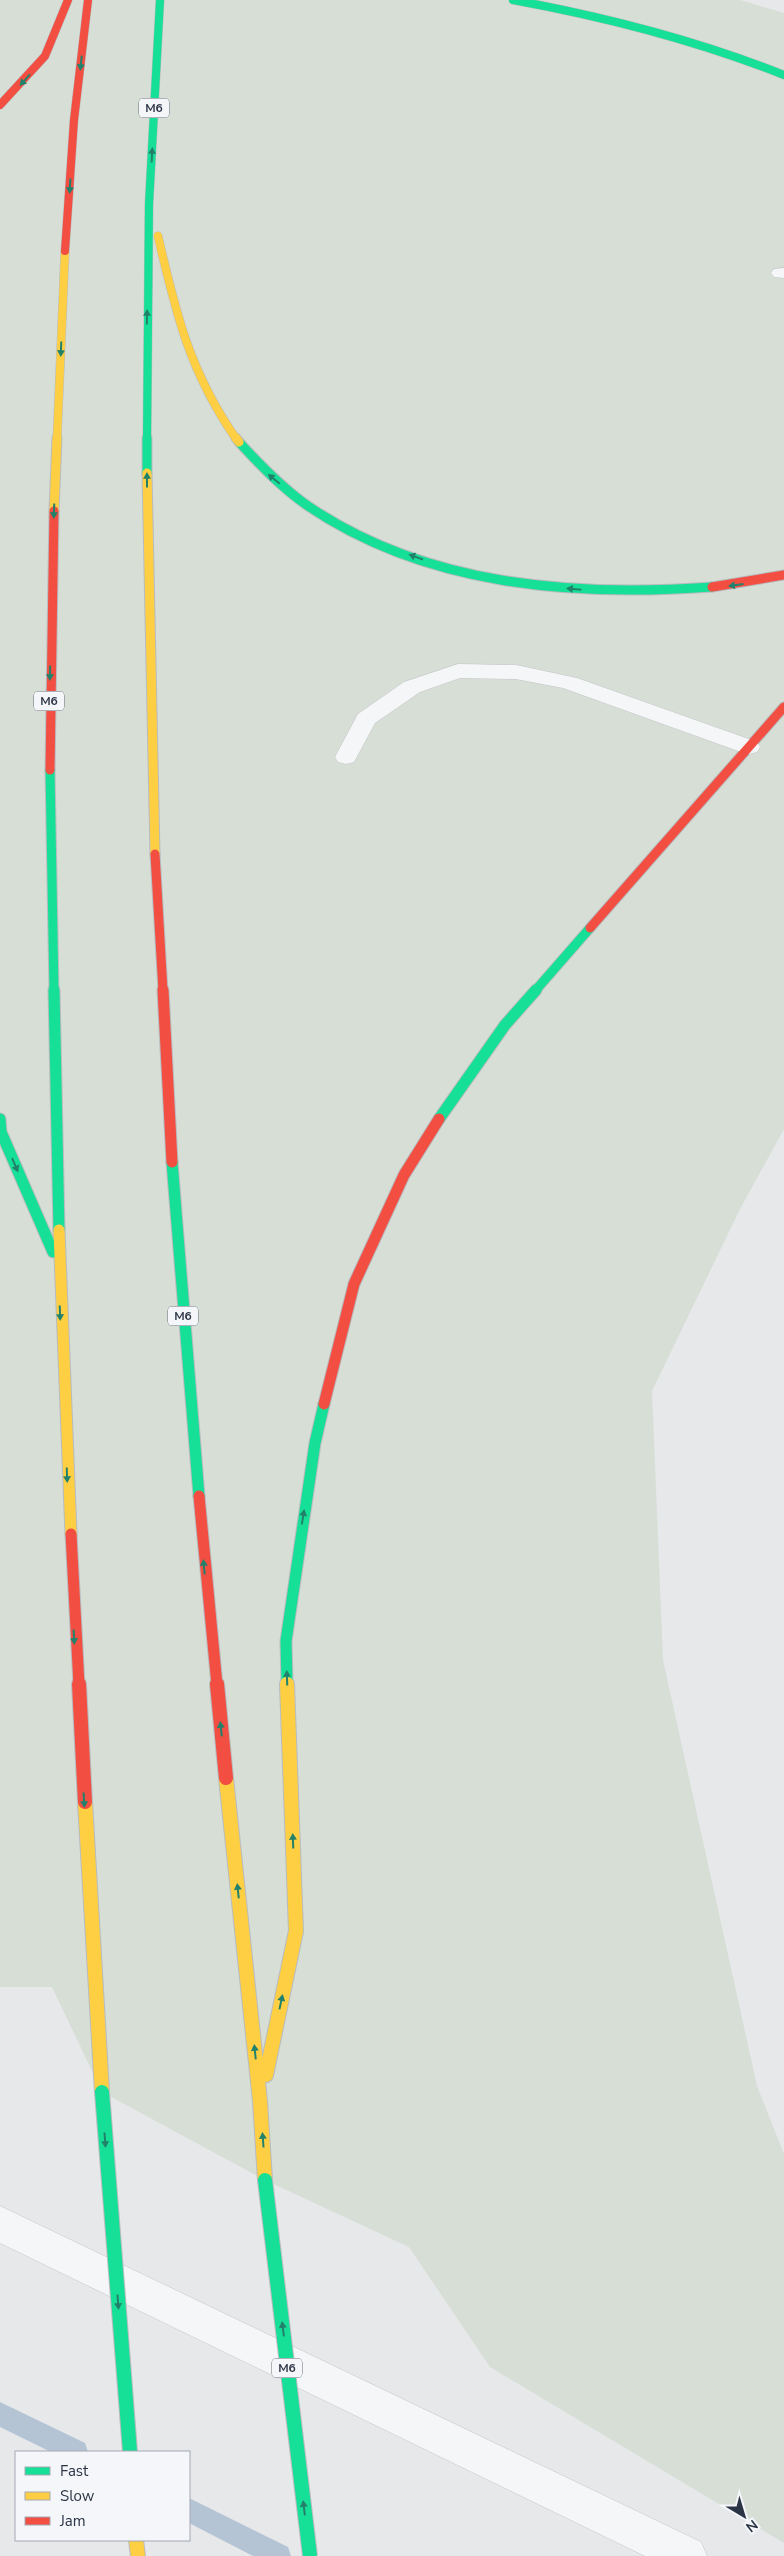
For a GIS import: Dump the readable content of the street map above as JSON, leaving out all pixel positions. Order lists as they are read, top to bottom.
{
  "streets": {
    "highway": ["M6"]
  },
  "legend": ["Fast", "Slow", "Jam"],
  "north": "bottom right"
}
